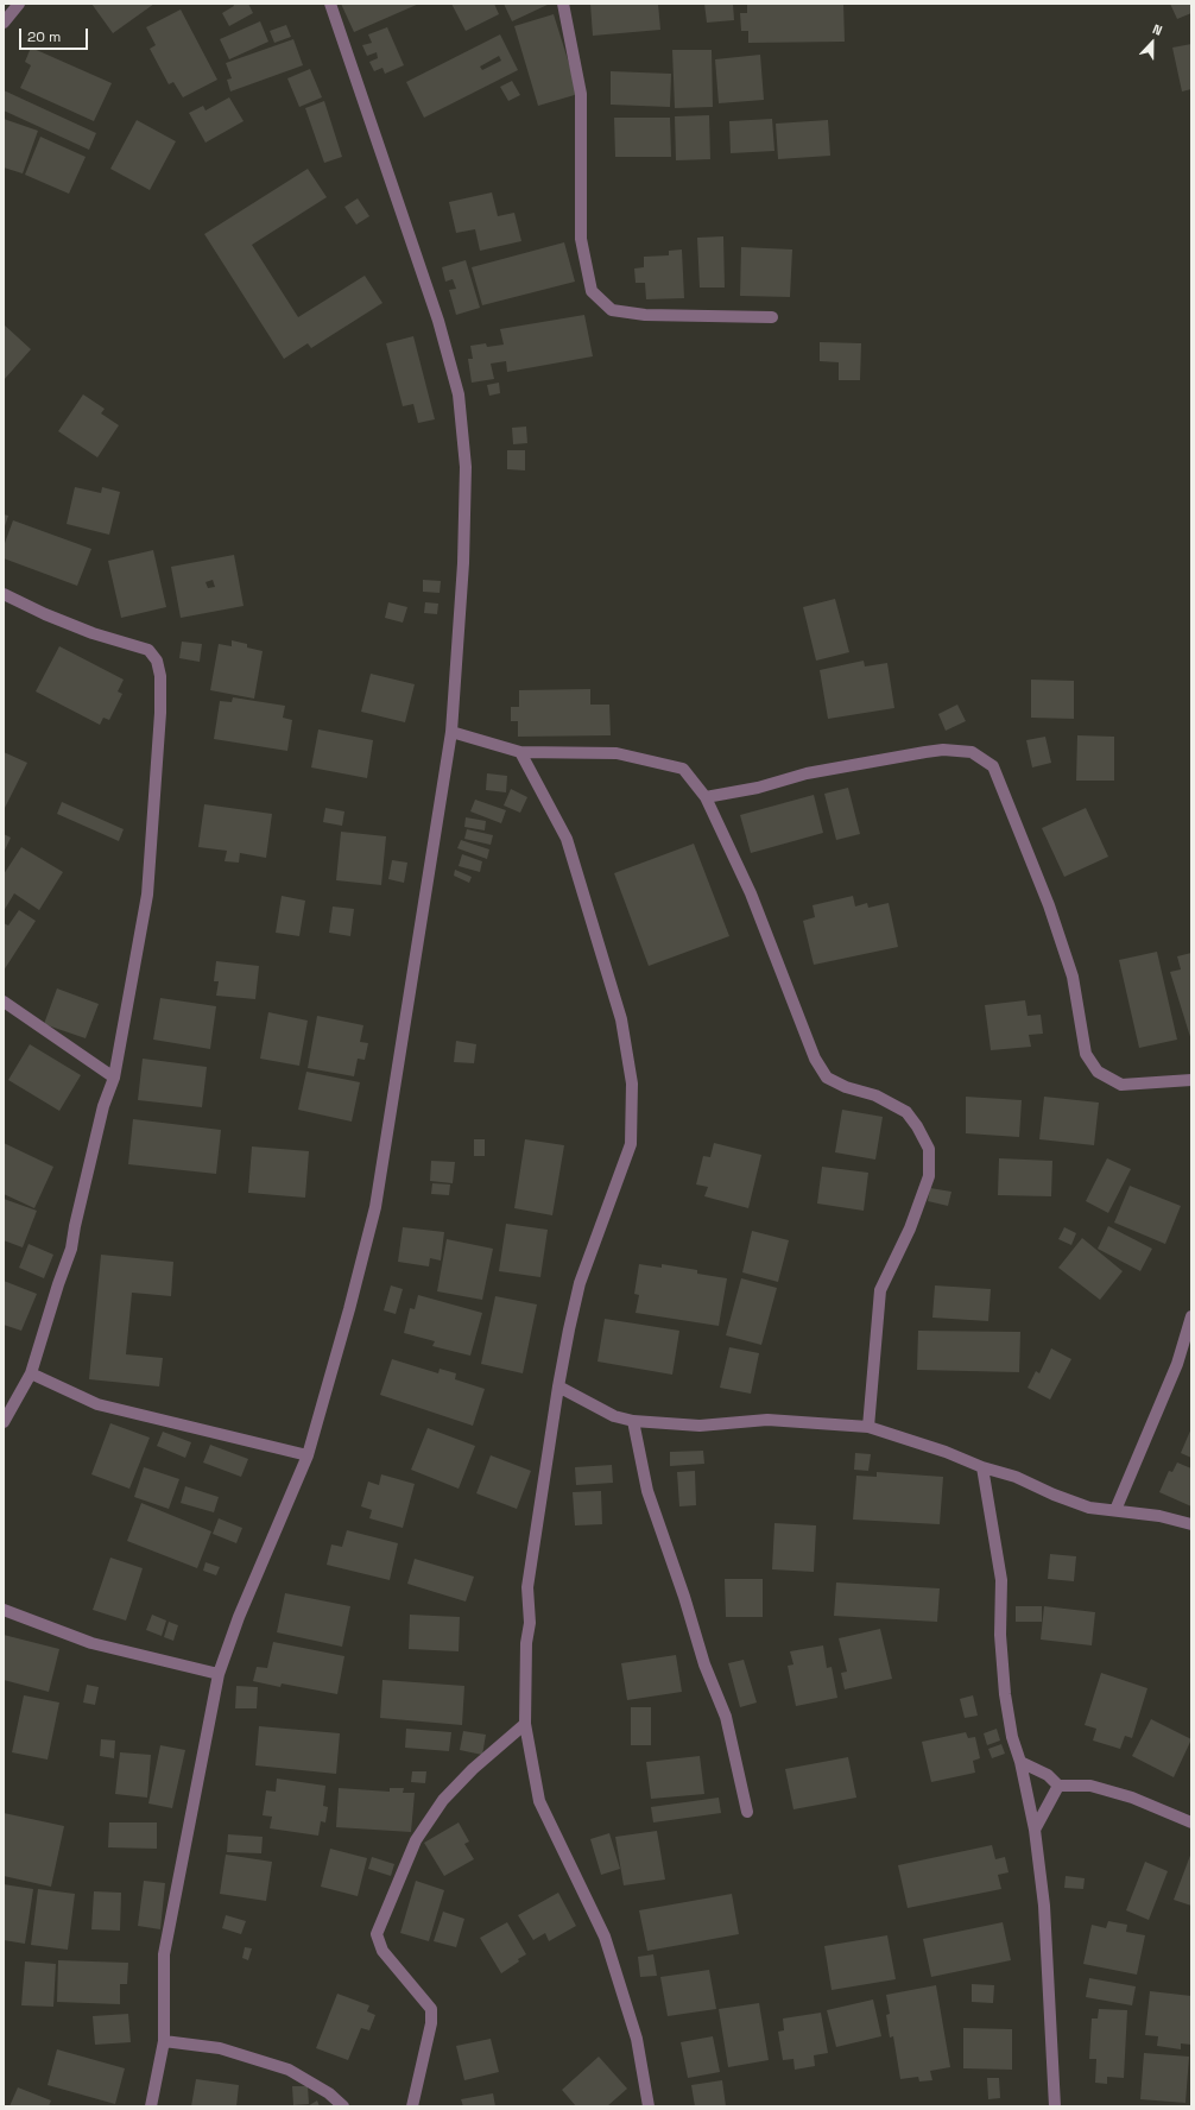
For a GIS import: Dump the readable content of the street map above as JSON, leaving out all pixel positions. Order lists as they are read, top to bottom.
{
  "scale_bar": "20 m",
  "north": "top"
}
